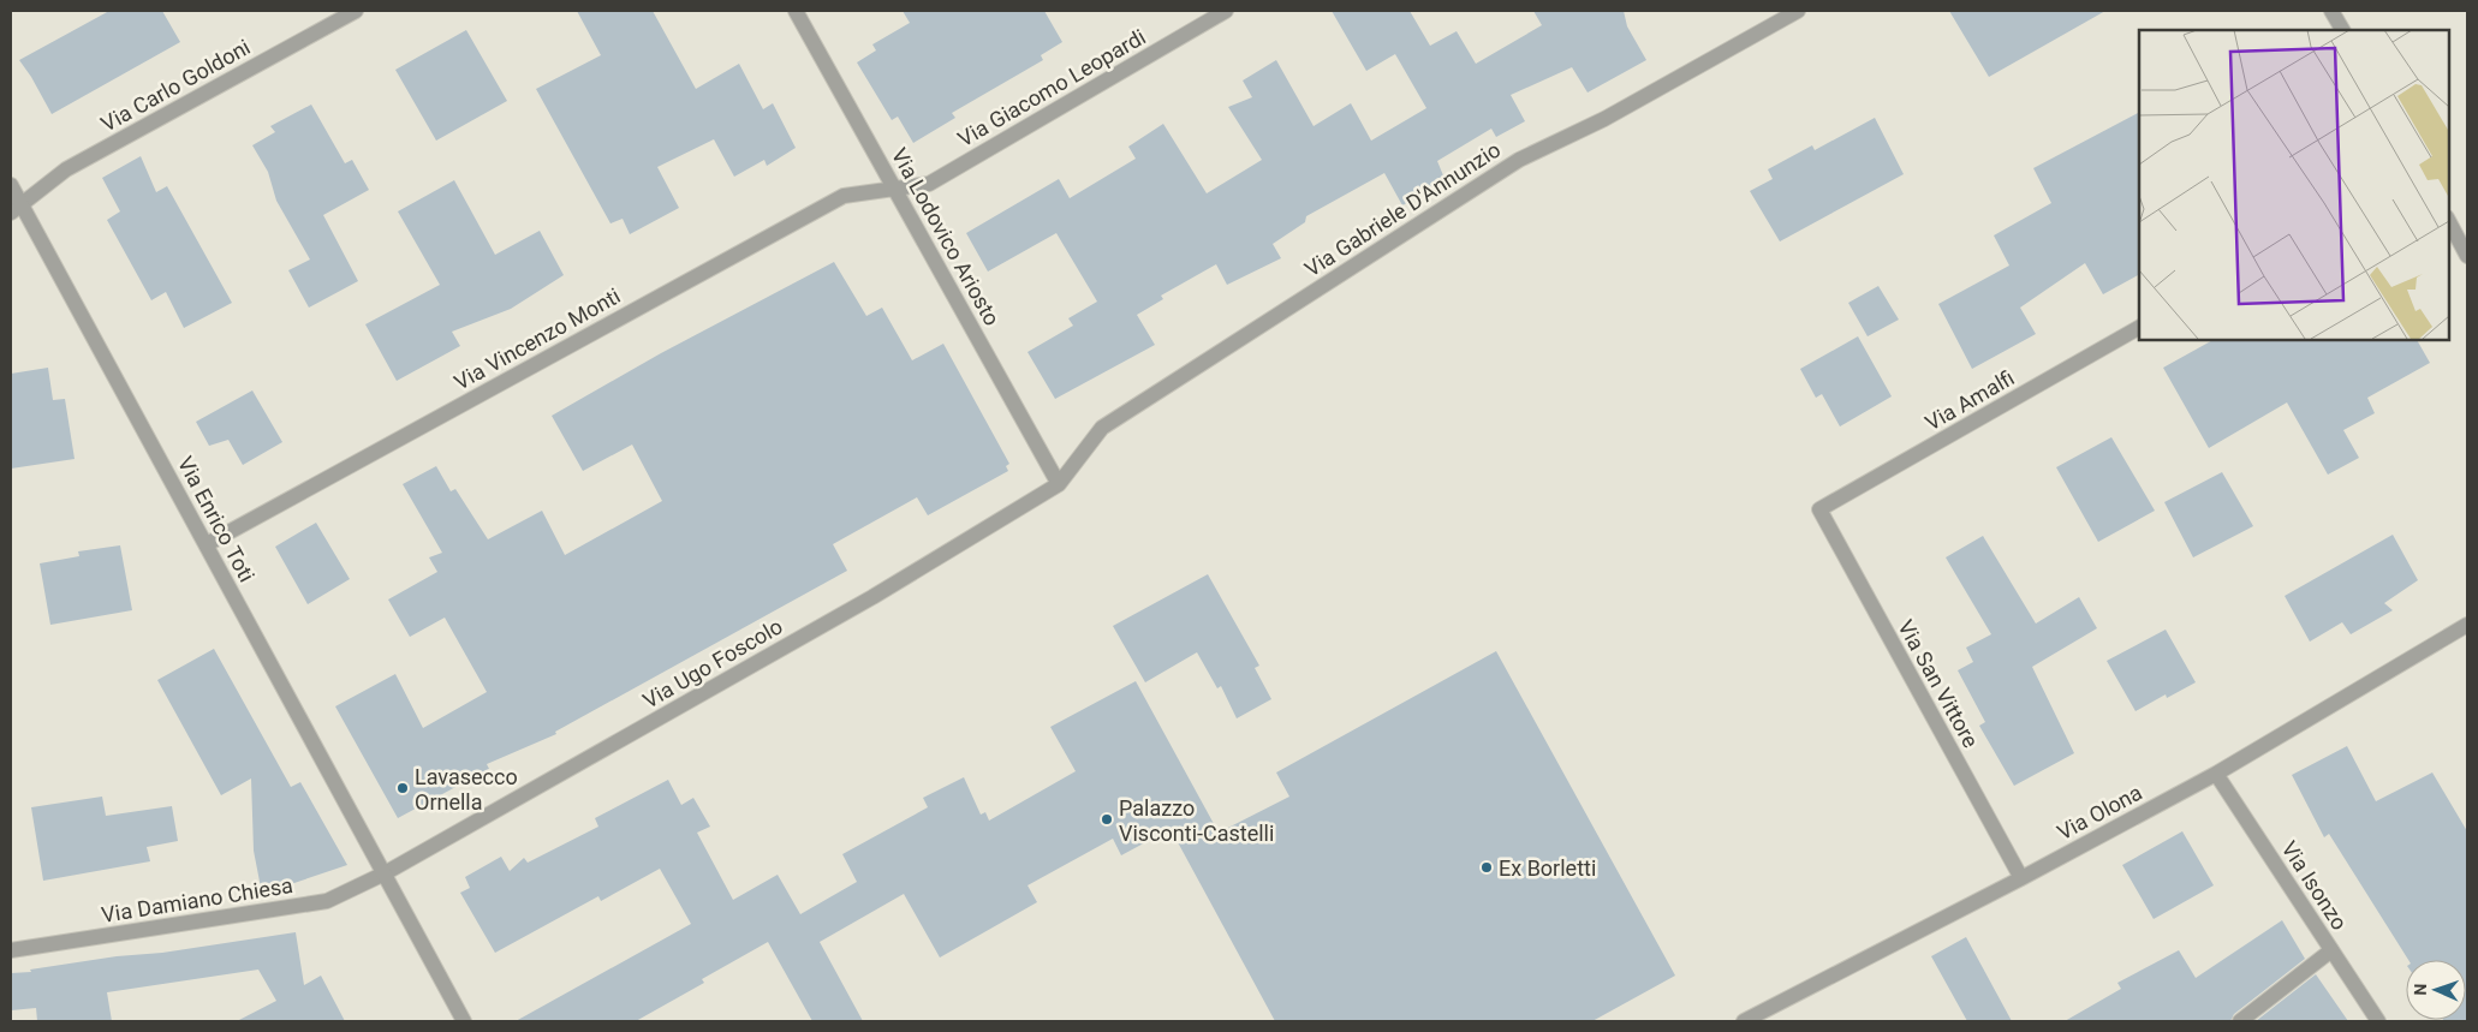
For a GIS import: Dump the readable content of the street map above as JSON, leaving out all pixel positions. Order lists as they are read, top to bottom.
{
  "streets": {
    "street": [
      "Via Carlo Goldoni",
      "Via Giacomo Leopardi",
      "Via Gabriele D'Annunzio",
      "Via Lodovico Ariosto",
      "Via Vincenzo Monti",
      "Via Amalfi",
      "Via Enrico Toti",
      "Via Ugo Foscolo",
      "Via San Vittore",
      "Via Olona",
      "Via Isonzo",
      "Via Damiano Chiesa"
    ]
  },
  "crossings": [
    ["Via Carlo Goldoni", "Via Enrico Toti"],
    ["Via Giacomo Leopardi", "Via Lodovico Ariosto"],
    ["Via Giacomo Leopardi", "Via Vincenzo Monti"],
    ["Via Gabriele D'Annunzio", "Via Lodovico Ariosto"],
    ["Via Gabriele D'Annunzio", "Via Ugo Foscolo"],
    ["Via Lodovico Ariosto", "Via Vincenzo Monti"],
    ["Via Lodovico Ariosto", "Via Ugo Foscolo"],
    ["Via Vincenzo Monti", "Via Enrico Toti"],
    ["Via Amalfi", "Via San Vittore"],
    ["Via Enrico Toti", "Via Ugo Foscolo"],
    ["Via Enrico Toti", "Via Damiano Chiesa"],
    ["Via Ugo Foscolo", "Via Damiano Chiesa"],
    ["Via San Vittore", "Via Olona"],
    ["Via Olona", "Via Isonzo"]
  ],
  "places": ["Lavasecco Ornella", "Palazzo Visconti-Castelli", "Ex Borletti"],
  "north": "left"
}
